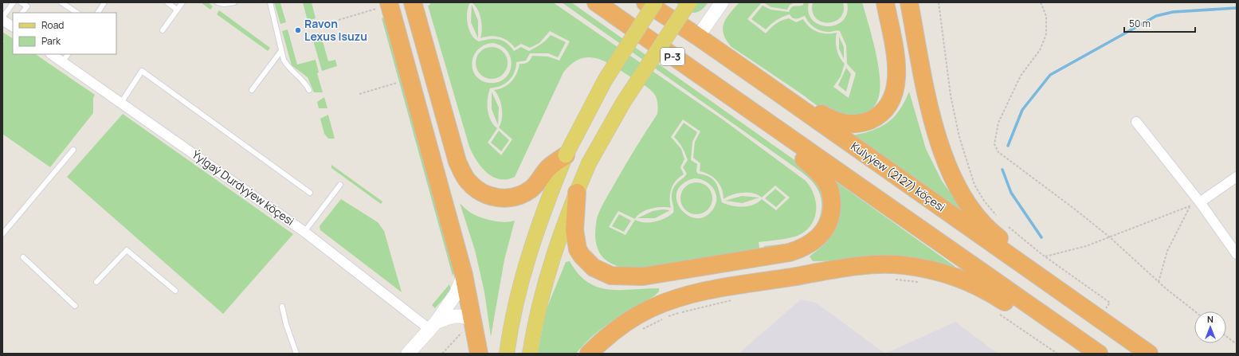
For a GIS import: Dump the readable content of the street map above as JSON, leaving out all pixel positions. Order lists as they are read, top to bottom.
{
  "streets": {
    "highway": ["P-3", "Kulyýew (2127) köçesi"],
    "street": ["Ýylgaý Durdyýew köçesi"]
  },
  "places": ["Ravon Lexus Isuzu"],
  "legend": ["Road", "Park"],
  "scale_bar": "50 m",
  "north": "top"
}
